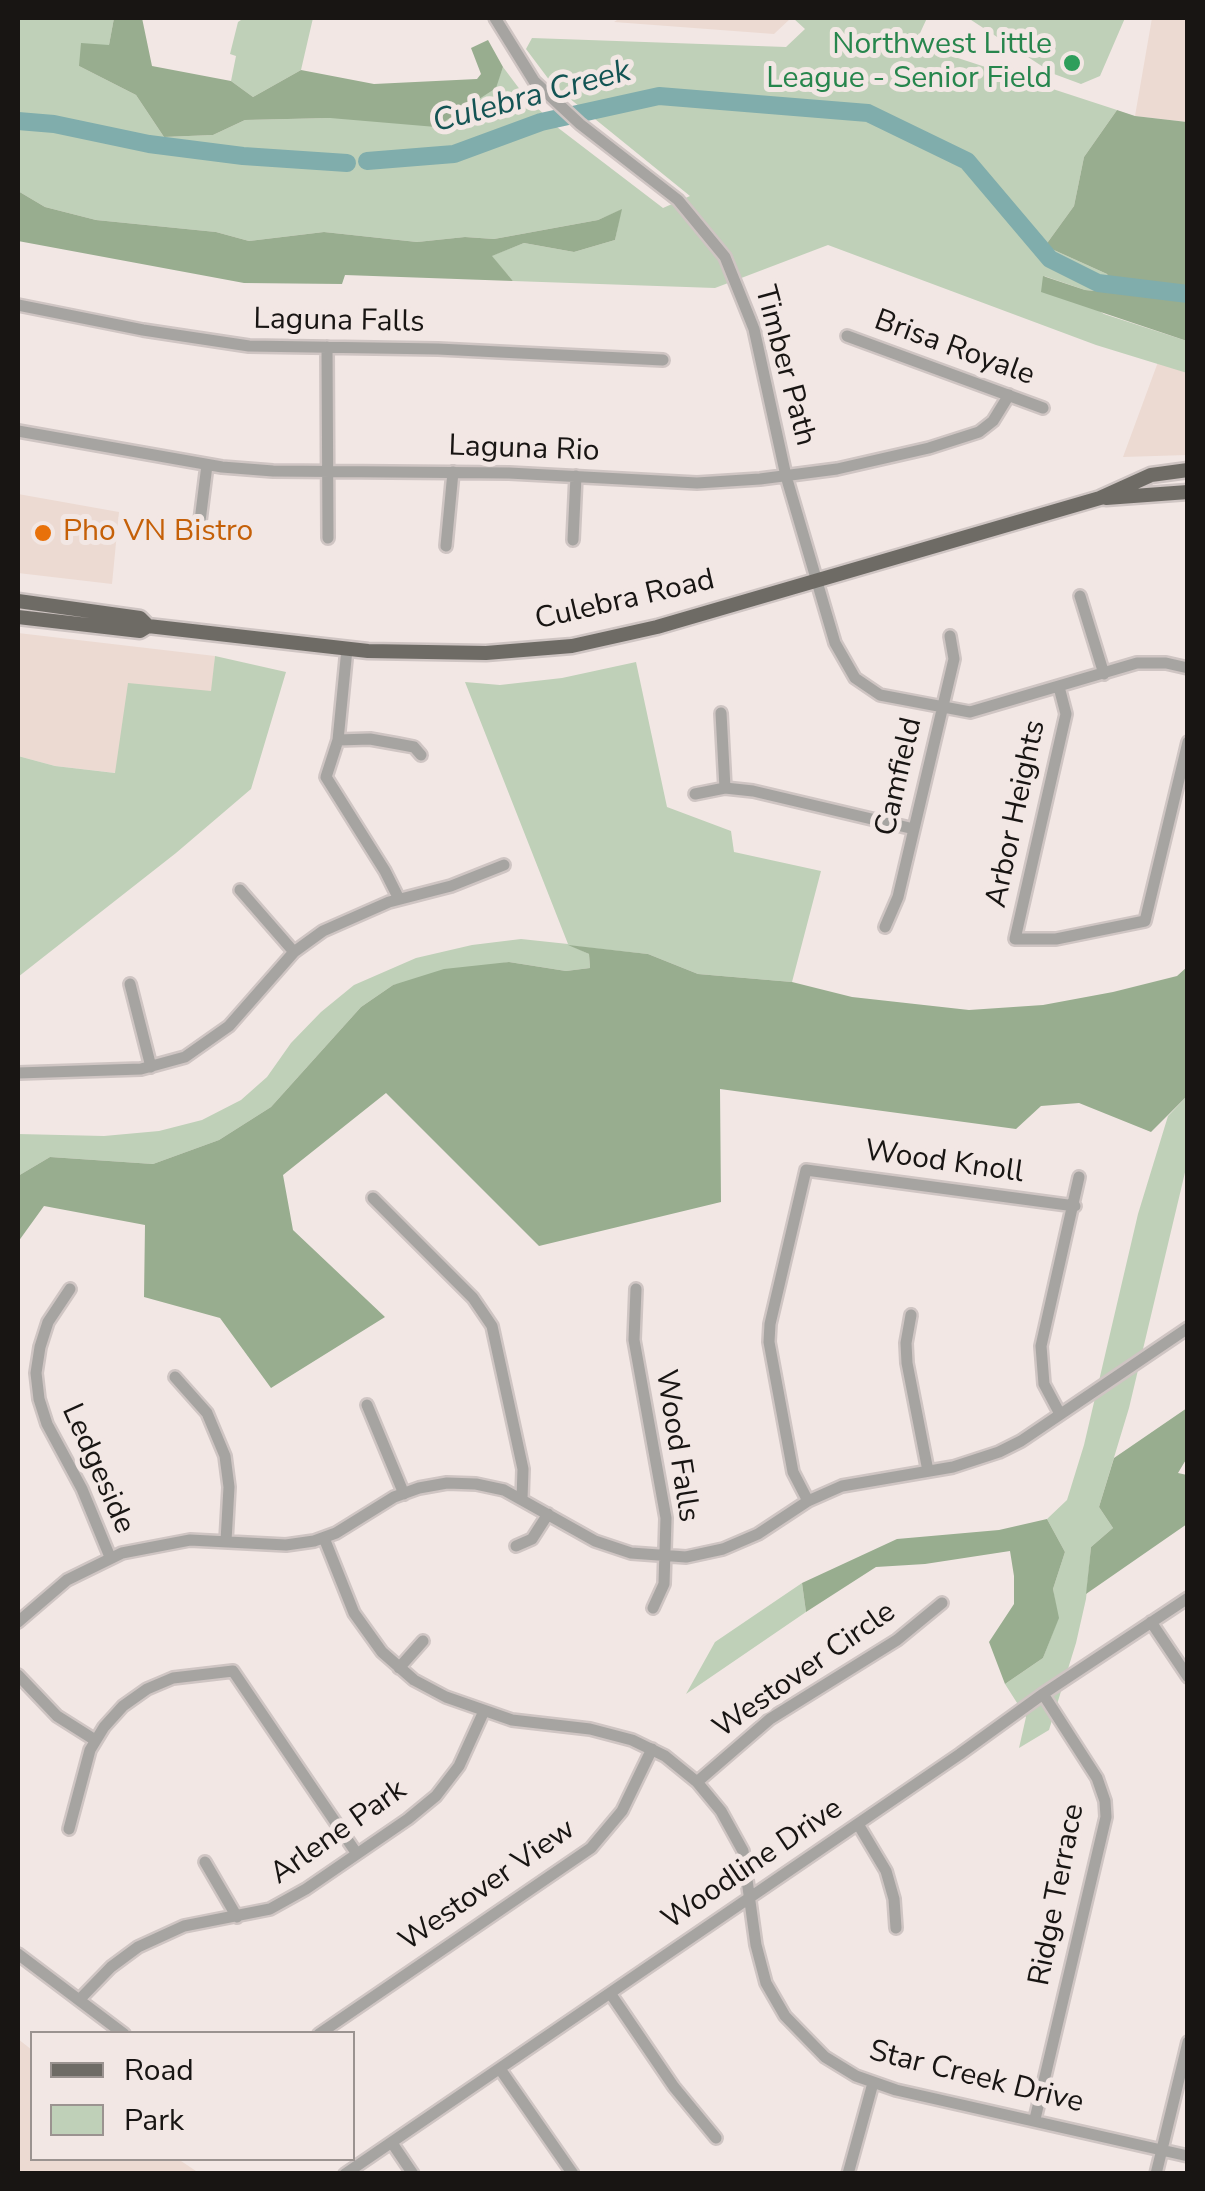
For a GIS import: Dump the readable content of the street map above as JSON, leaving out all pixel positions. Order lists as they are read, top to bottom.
{
  "streets": {
    "main road": ["Culebra Road"],
    "street": [
      "Laguna Falls",
      "Brisa Royale",
      "Timber Path",
      "Laguna Rio",
      "Camfield",
      "Arbor Heights",
      "Wood Knoll",
      "Wood Falls",
      "Ledgeside",
      "Westover Circle",
      "Arlene Park",
      "Woodline Drive",
      "Westover View",
      "Ridge Terrace",
      "Star Creek Drive"
    ]
  },
  "crossings": [
    ["Brisa Royale", "Laguna Rio"],
    ["Timber Path", "Laguna Rio"],
    ["Timber Path", "Culebra Road"],
    ["Timber Path", "Camfield"],
    ["Timber Path", "Arbor Heights"],
    ["Westover Circle", "Star Creek Drive"],
    ["Arlene Park", "Star Creek Drive"],
    ["Woodline Drive", "Ridge Terrace"],
    ["Woodline Drive", "Star Creek Drive"],
    ["Westover View", "Star Creek Drive"],
    ["Ridge Terrace", "Star Creek Drive"]
  ],
  "water": ["Culebra Creek"],
  "places": ["Northwest Little League - Senior Field", "Pho VN Bistro"],
  "legend": ["Road", "Park"]
}
